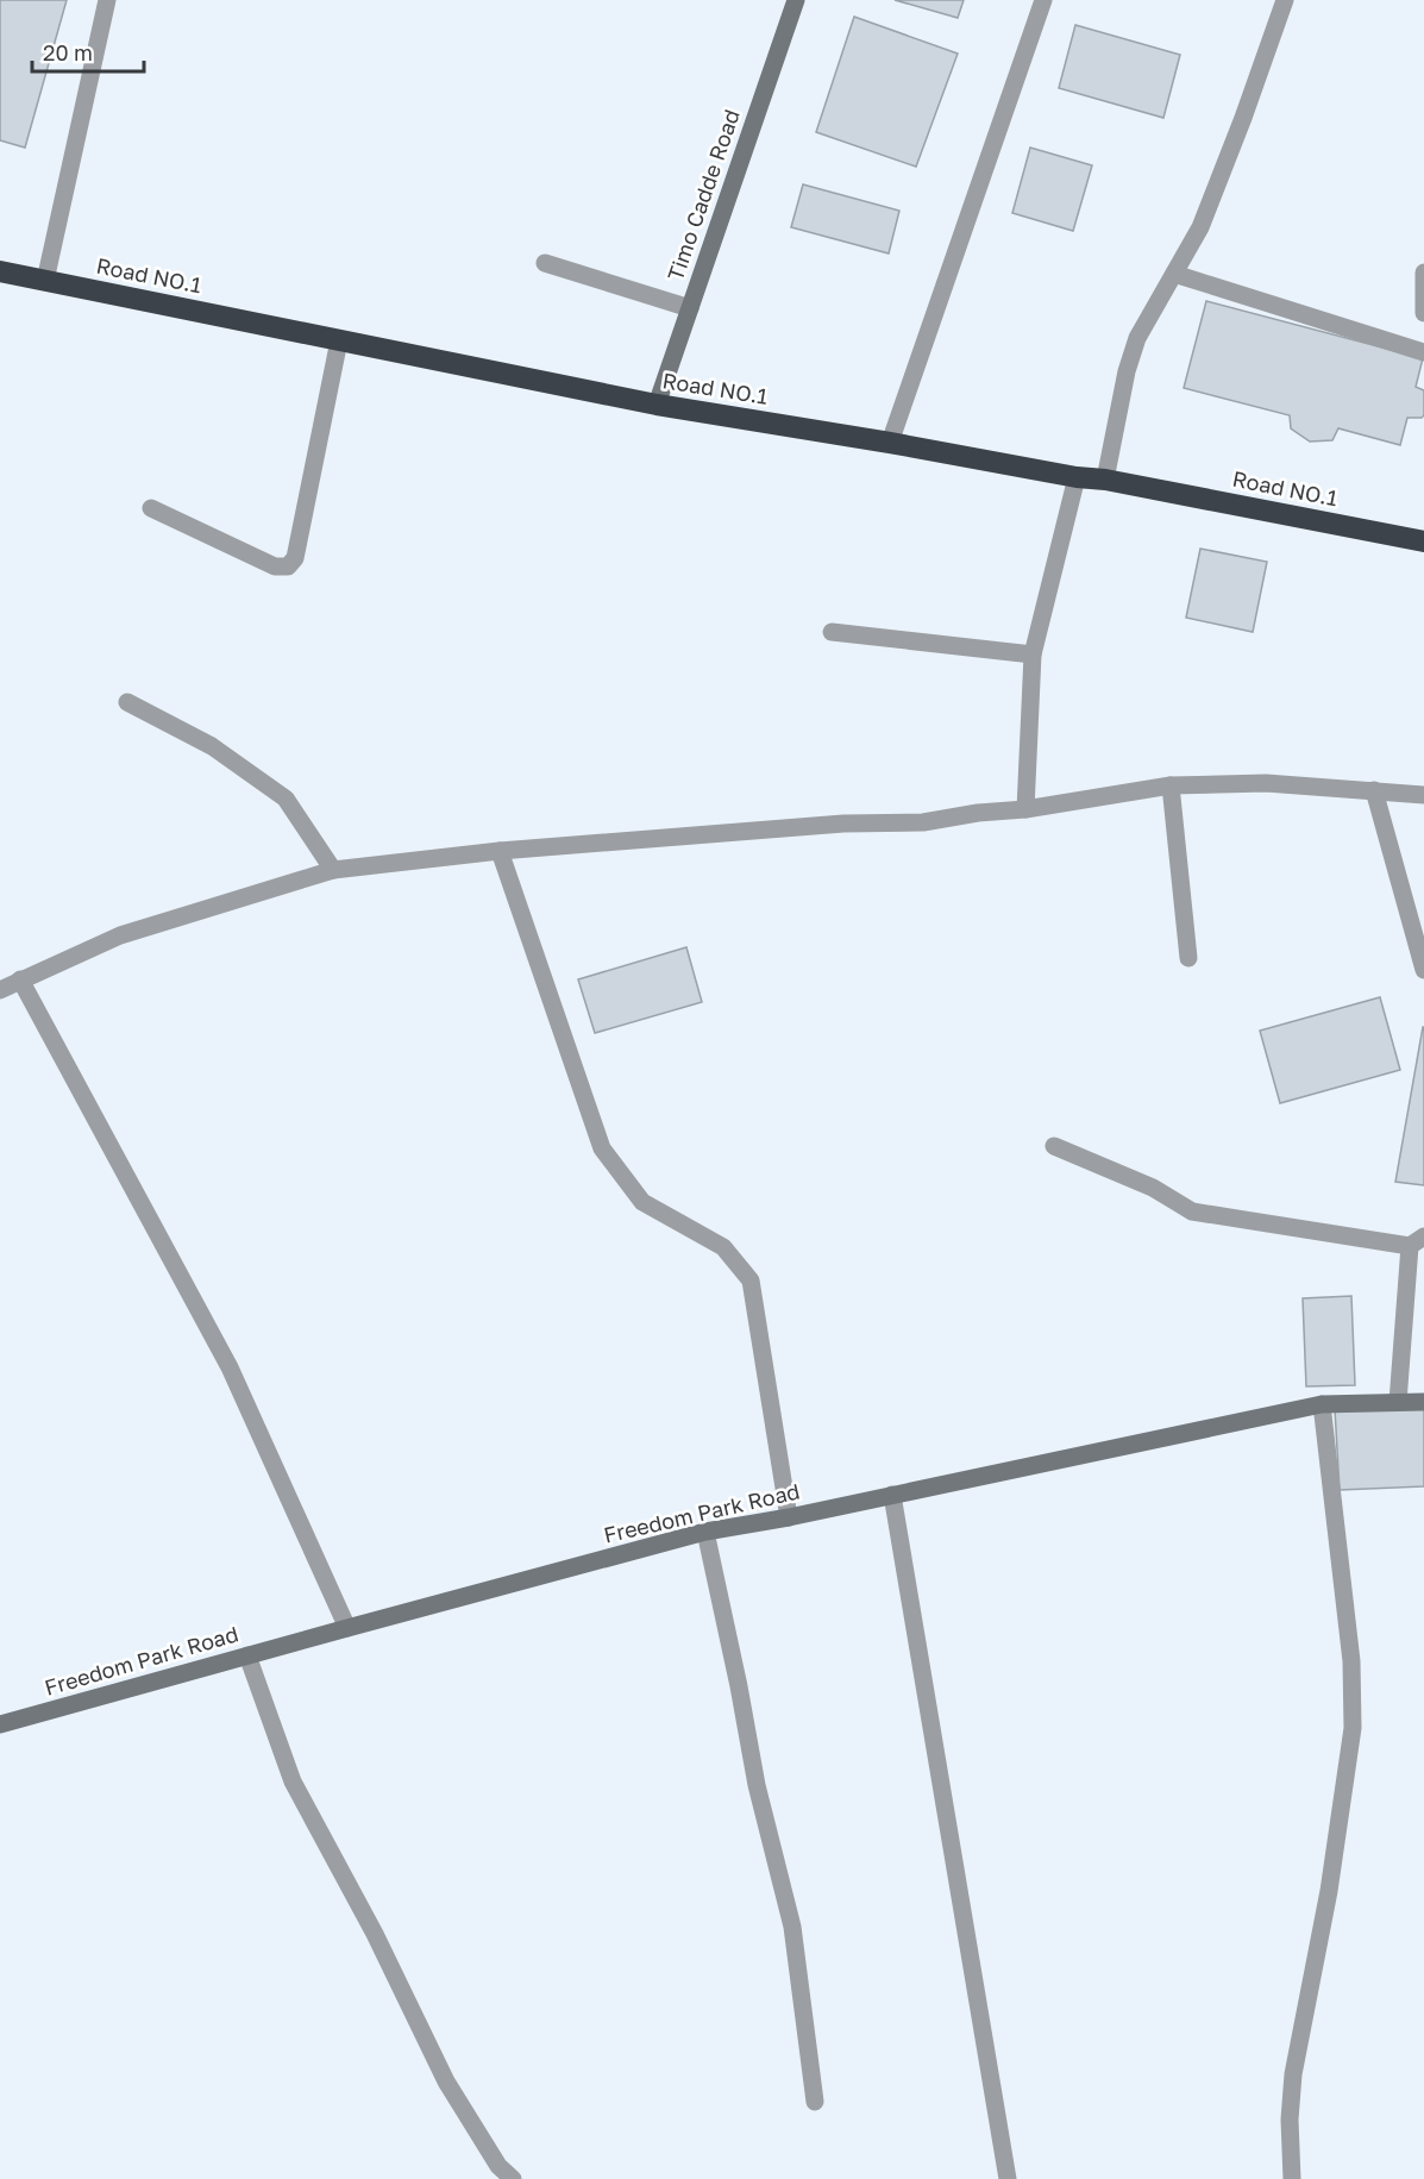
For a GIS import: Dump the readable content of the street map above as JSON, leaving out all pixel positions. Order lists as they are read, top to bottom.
{
  "streets": {
    "highway": ["Road NO.1"],
    "street": ["Timo Cadde Road", "Freedom Park Road"]
  },
  "crossings": [
    ["Timo Cadde Road", "Road NO.1"]
  ],
  "scale_bar": "20 m"
}
